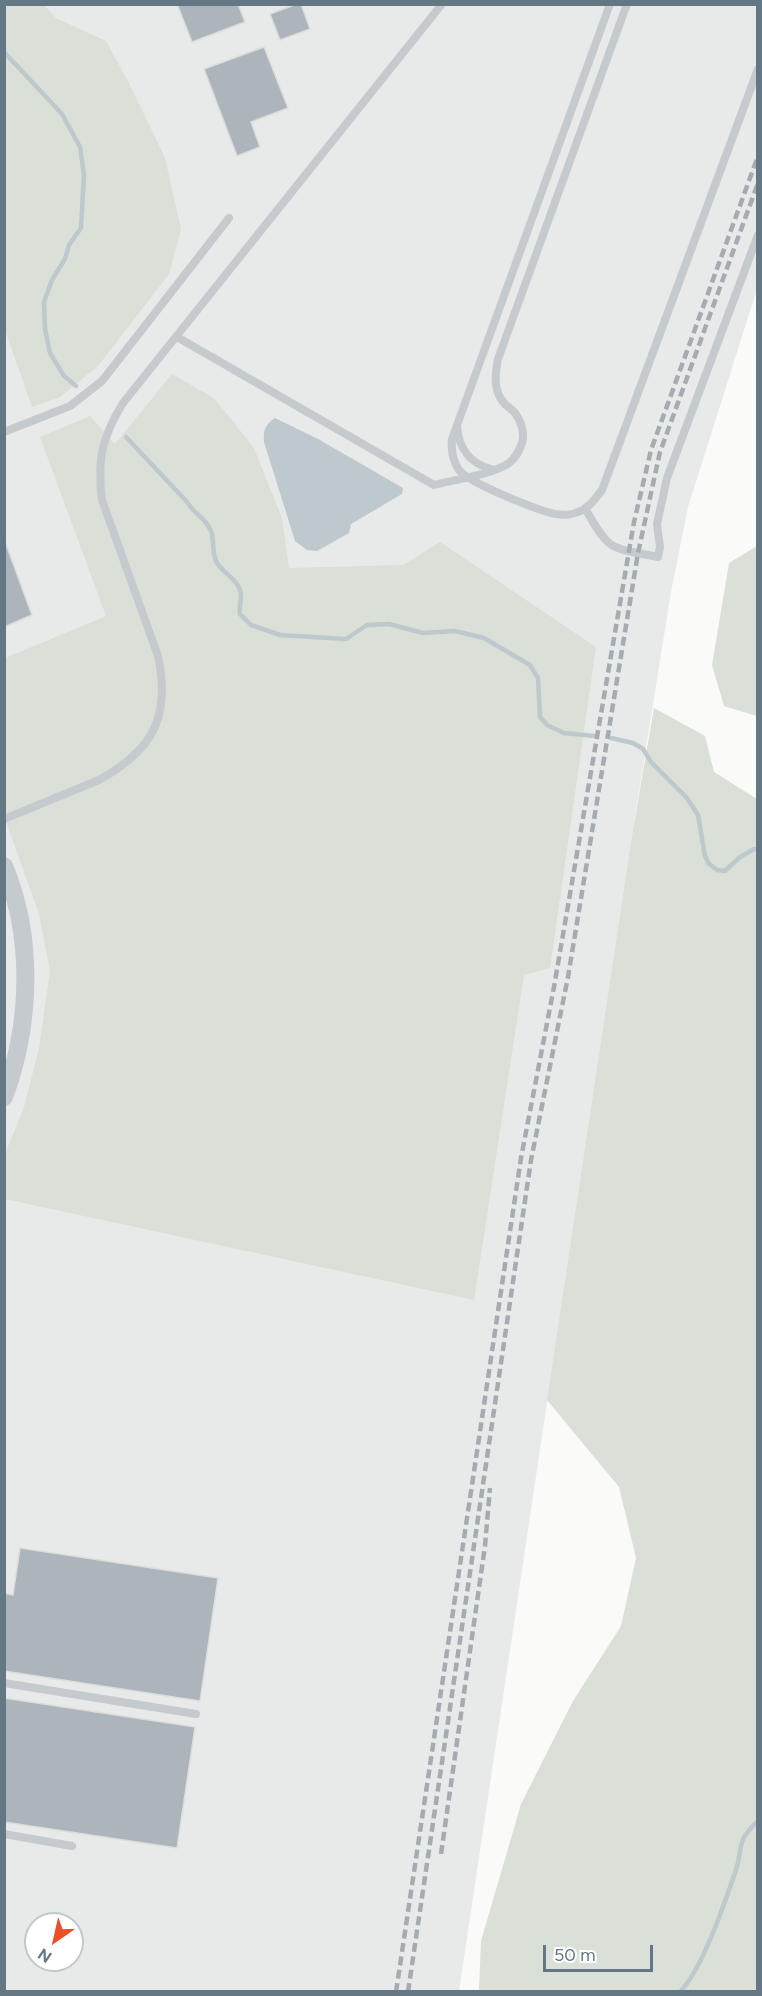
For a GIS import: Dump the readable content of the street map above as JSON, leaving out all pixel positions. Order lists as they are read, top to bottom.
{
  "scale_bar": "50 m",
  "north": "bottom left"
}
